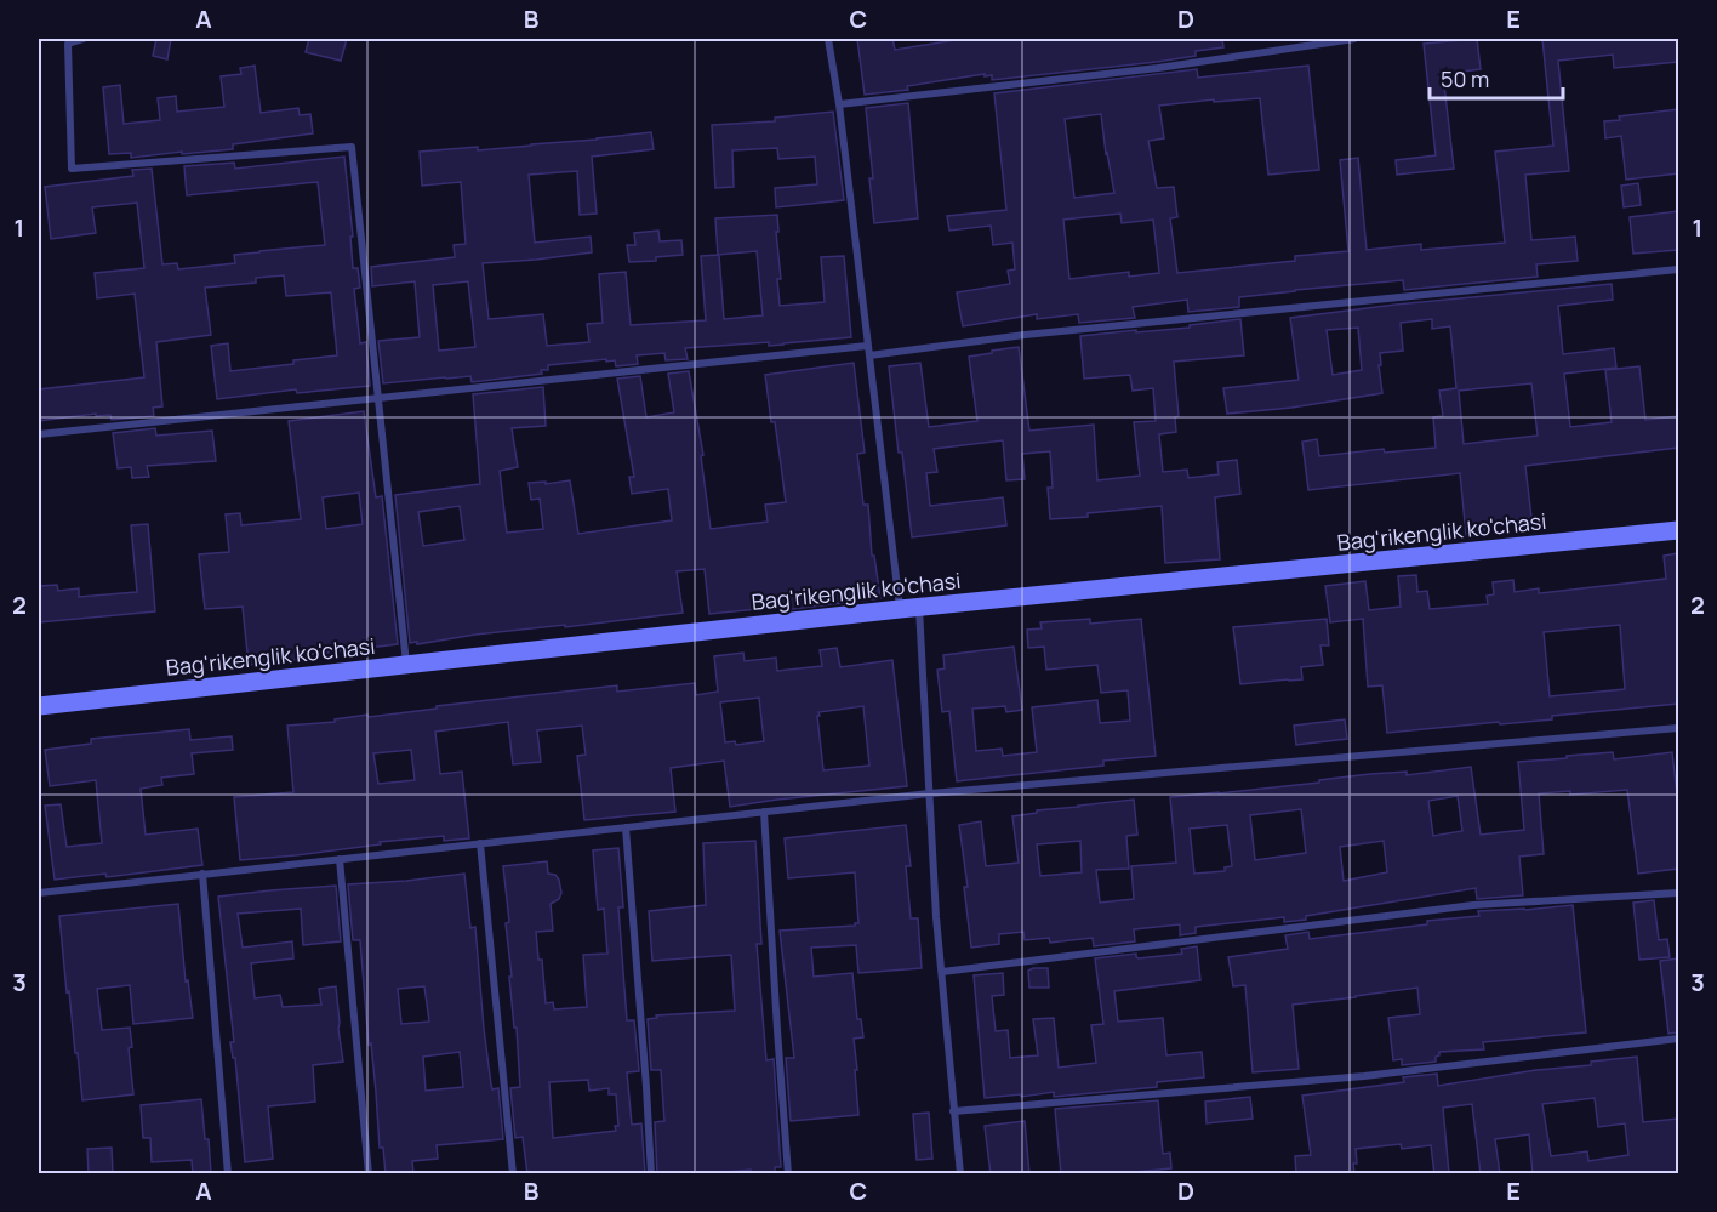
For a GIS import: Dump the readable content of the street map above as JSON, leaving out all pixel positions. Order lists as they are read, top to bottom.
{
  "streets": {
    "main road": ["Bag'rikenglik ko'chasi"]
  },
  "scale_bar": "50 m",
  "grid": {
    "columns": [
      "A",
      "B",
      "C",
      "D",
      "E"
    ],
    "rows": ["1", "2", "3"]
  }
}
